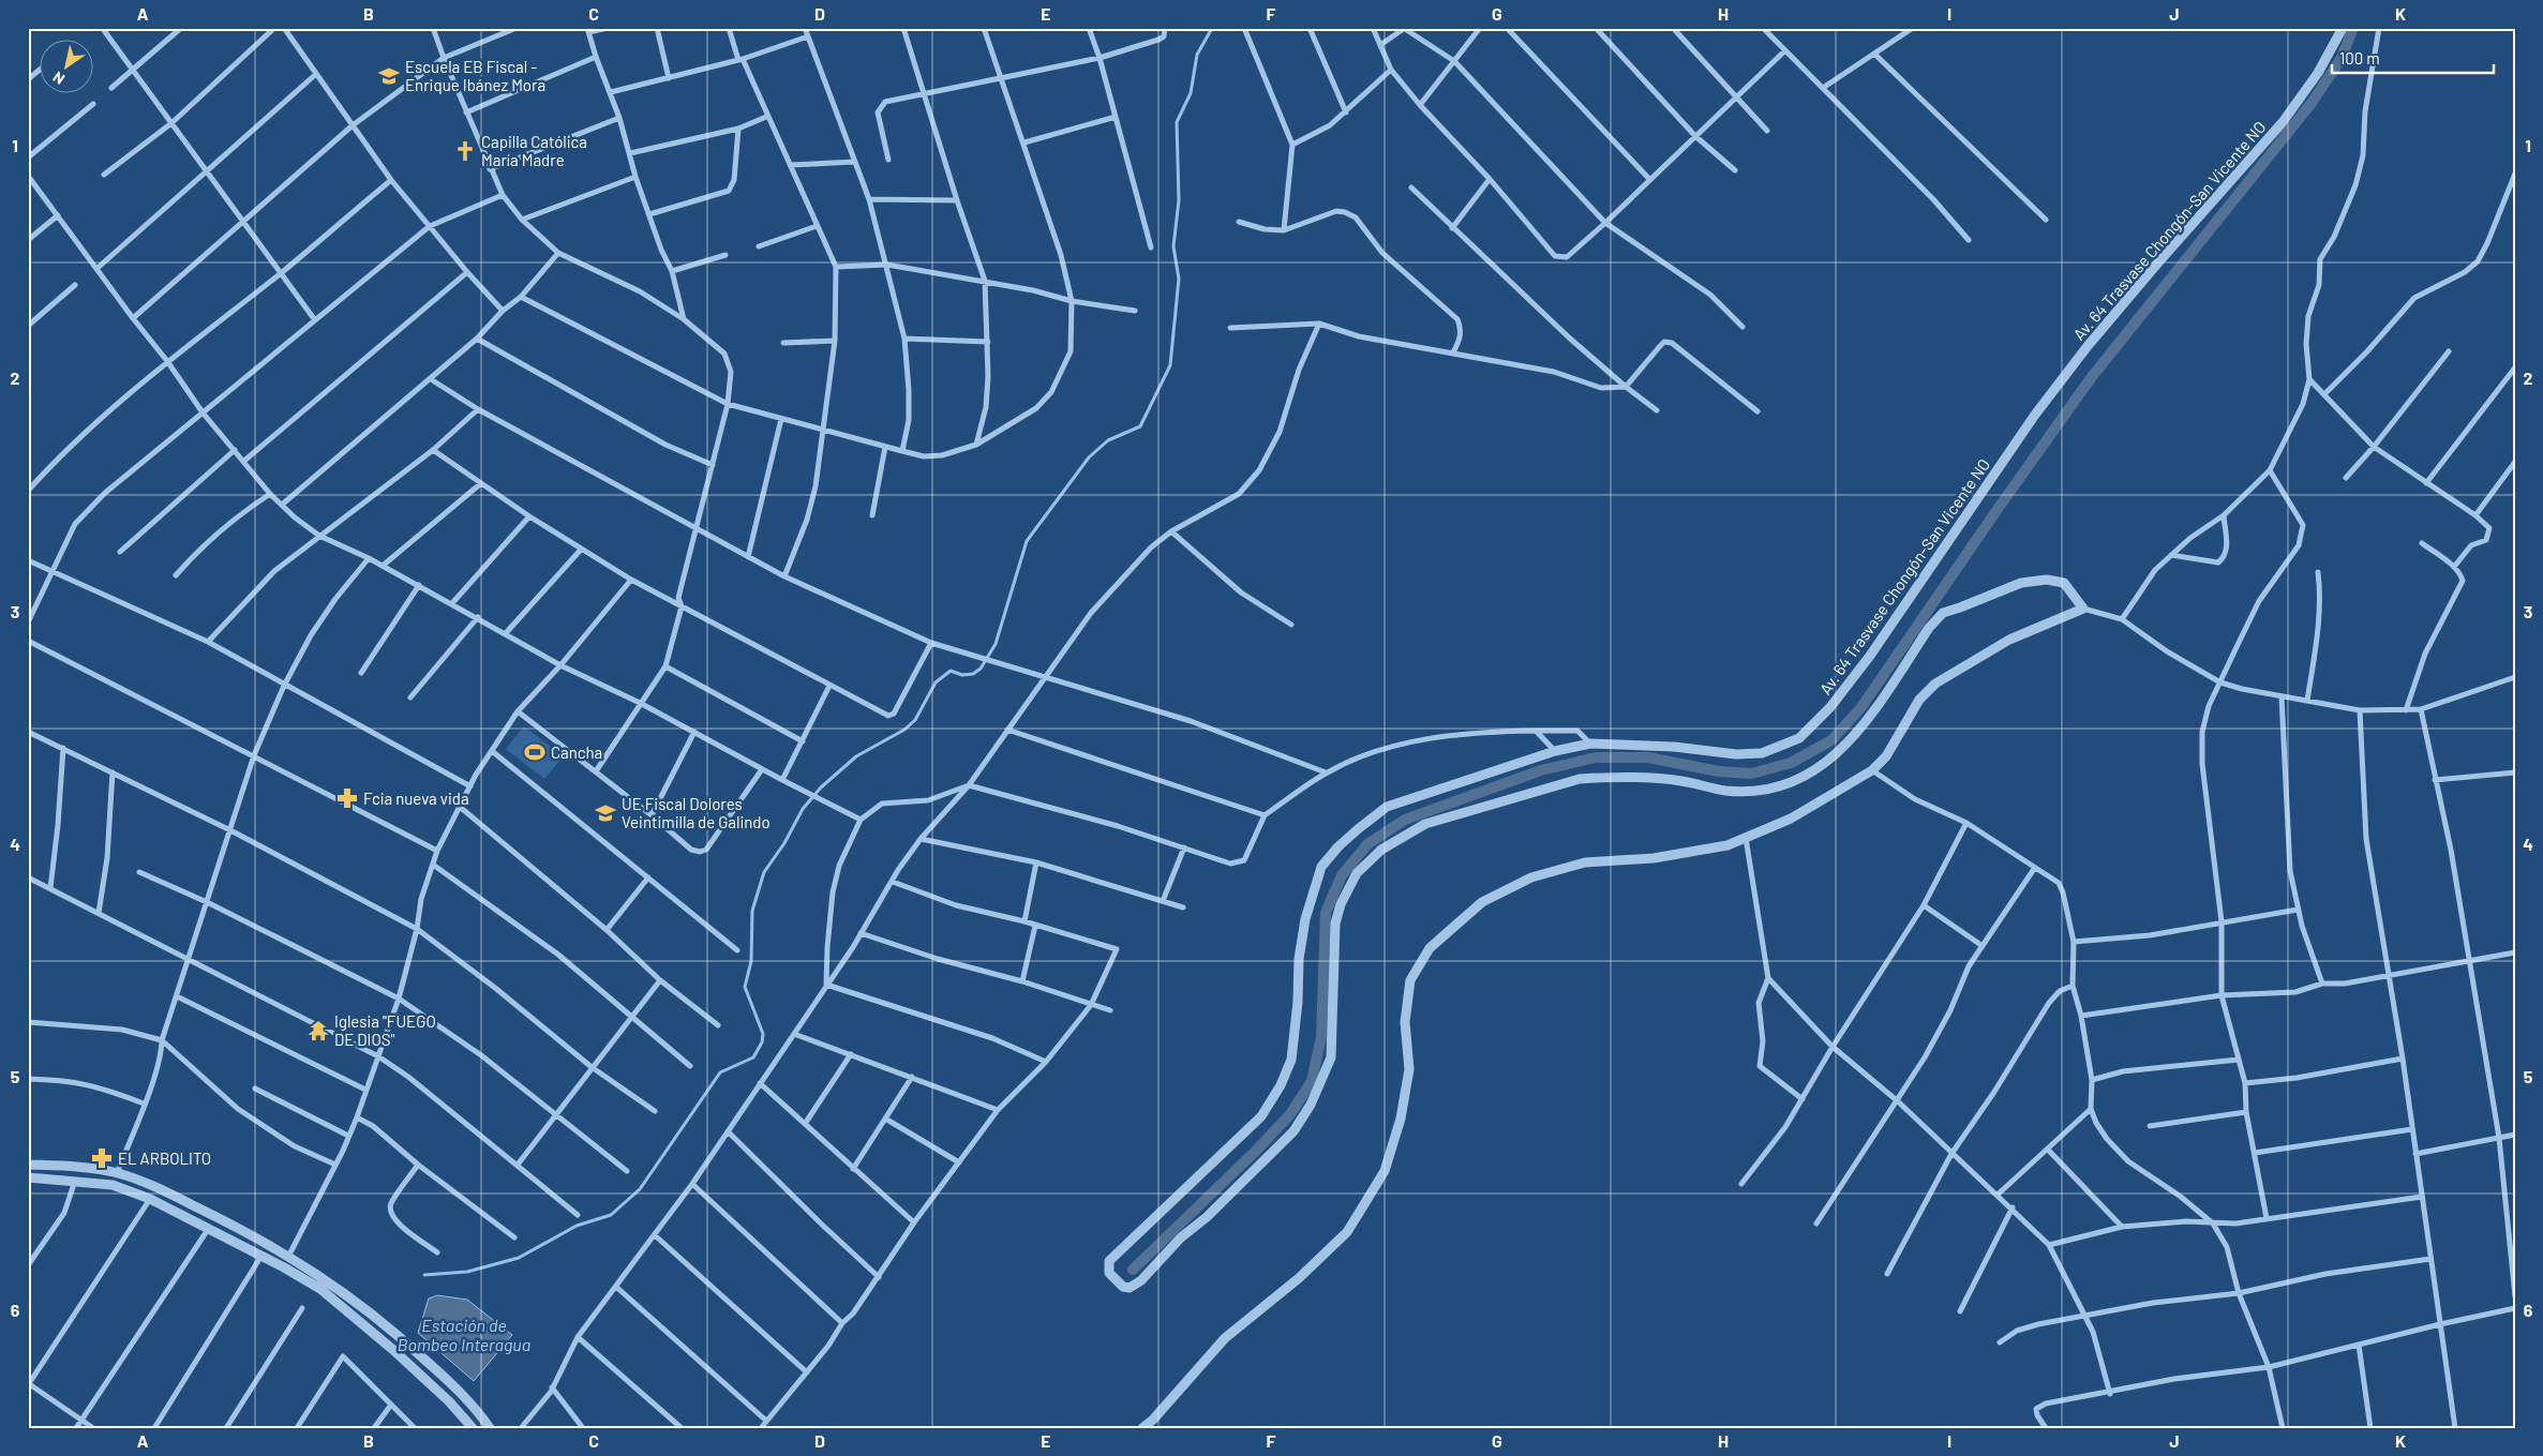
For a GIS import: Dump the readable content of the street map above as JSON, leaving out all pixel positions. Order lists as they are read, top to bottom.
{
  "streets": {
    "street": ["Av. 64 Trasvase Chongón-San Vicente NO"]
  },
  "water": ["Estación de Bombeo Interagua"],
  "places": {
    "school or university": ["Escuela EB Fiscal - Enrique Ibánez Mora", "UE Fiscal Dolores Veintimilla de Galindo"],
    "church": ["Capilla Católica María Madre"],
    "sports": ["Cancha"],
    "pharmacy": ["Fcia nueva vida", "EL ARBOLITO"],
    "temple": ["Iglesia \"FUEGO DE DIOS\""]
  },
  "scale_bar": "100 m",
  "north": "bottom left",
  "grid": {
    "columns": [
      "A",
      "B",
      "C",
      "D",
      "E",
      "F",
      "G",
      "H",
      "I",
      "J",
      "K"
    ],
    "rows": [
      "1",
      "2",
      "3",
      "4",
      "5",
      "6"
    ]
  }
}
